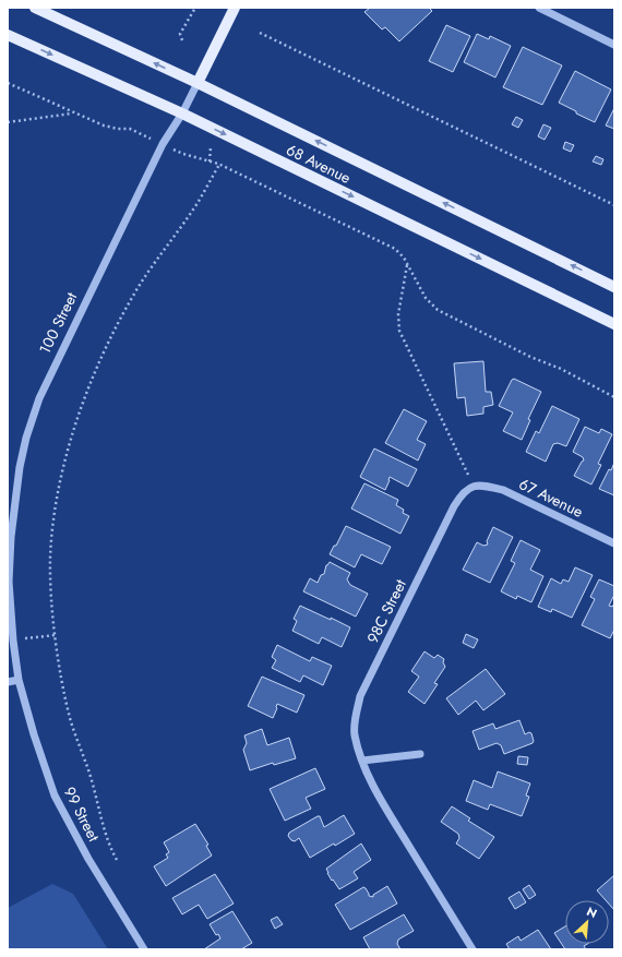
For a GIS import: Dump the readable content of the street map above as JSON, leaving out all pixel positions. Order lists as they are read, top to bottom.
{
  "streets": {
    "main road": ["68 Avenue", "100 Street"],
    "street": ["67 Avenue", "98C Street", "99 Street"]
  },
  "crossings": [
    ["68 Avenue", "100 Street"],
    ["100 Street", "99 Street"],
    ["67 Avenue", "98C Street"]
  ],
  "north": "top right"
}
